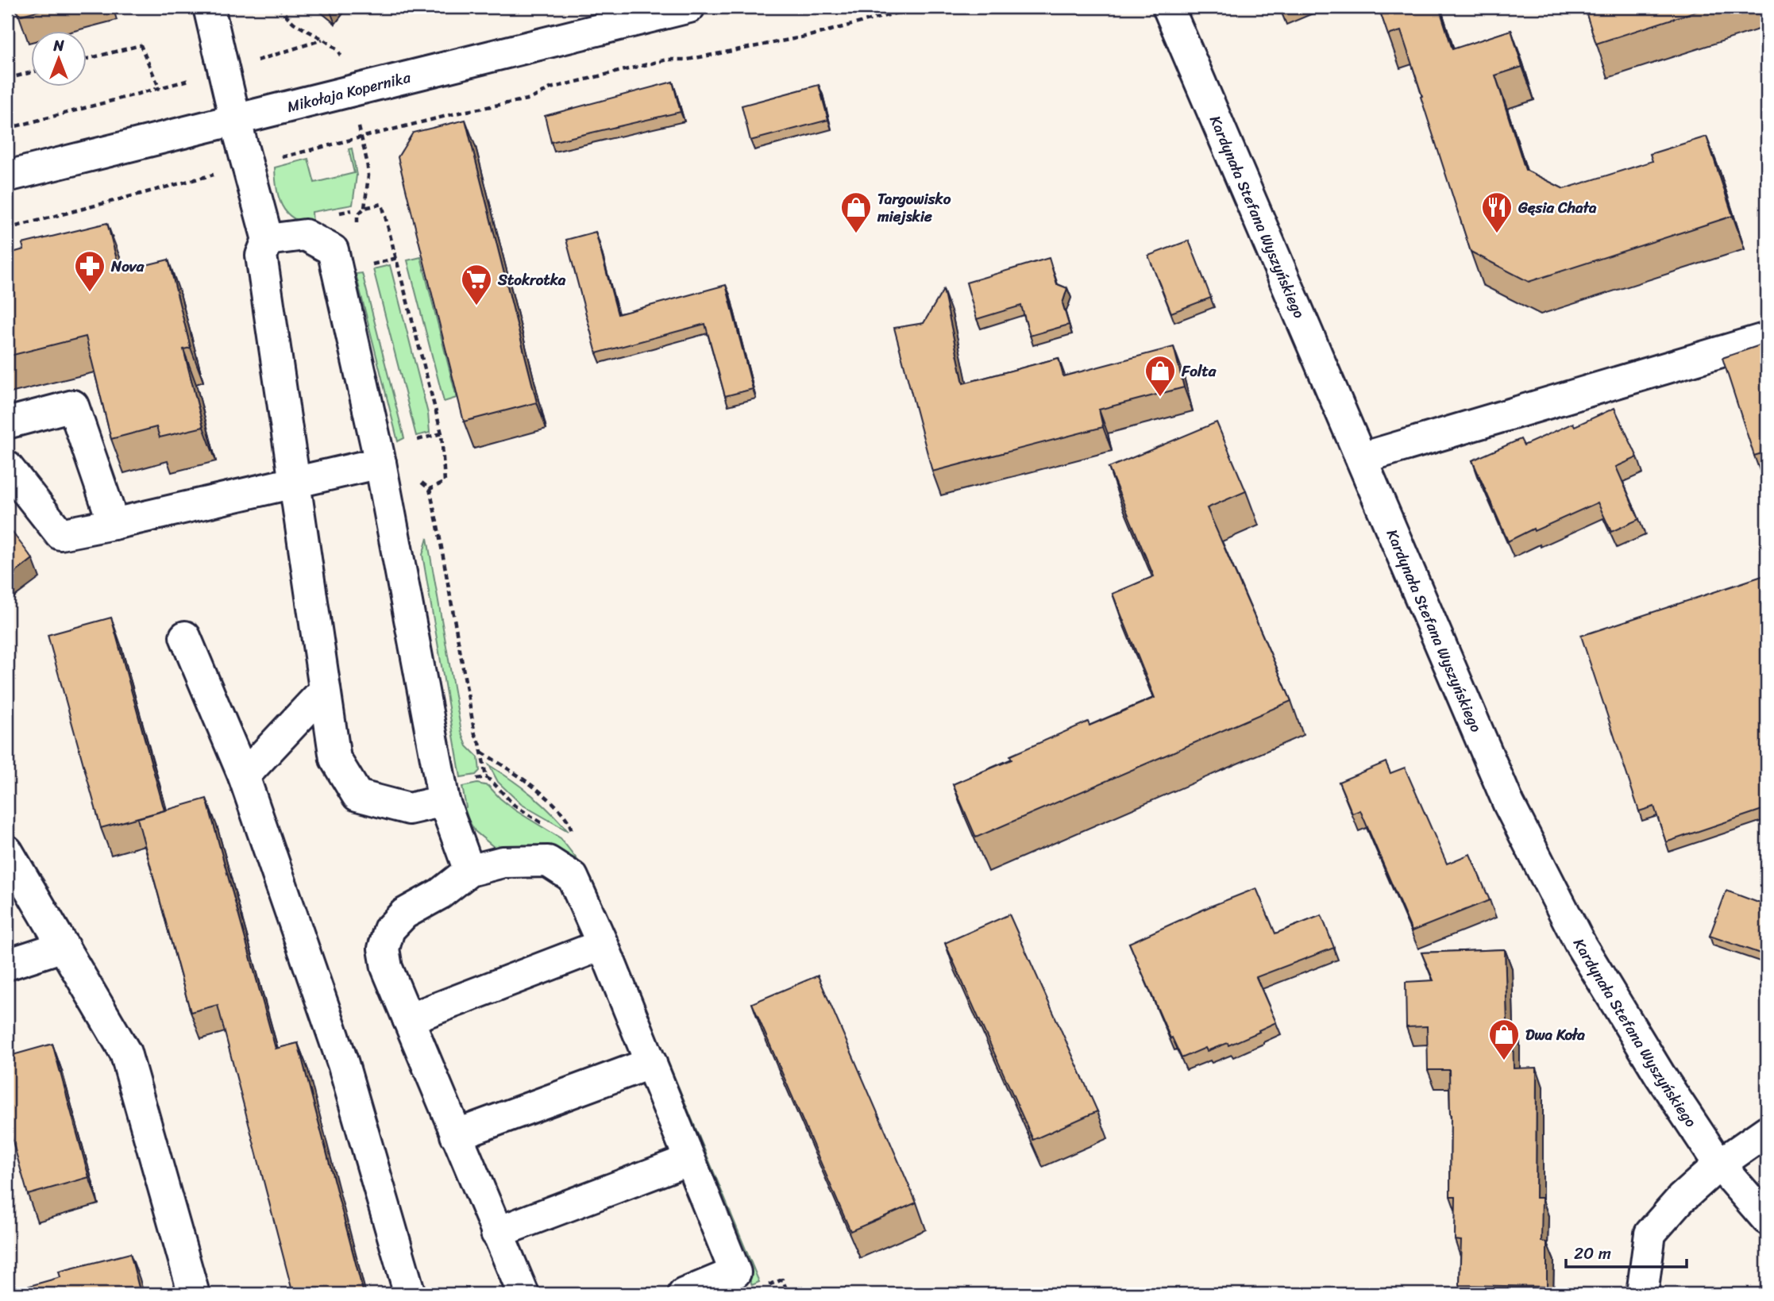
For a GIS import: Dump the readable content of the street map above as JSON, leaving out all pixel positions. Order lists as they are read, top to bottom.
{
  "streets": {
    "street": ["Mikołaja Kopernika", "Kardynała Stefana Wyszyńskiego"]
  },
  "places": {
    "shop": ["Targowisko miejskie", "Folta", "Dwa Koła"],
    "restaurant": ["Gęsia Chata"],
    "pharmacy": ["Nova"],
    "supermarket": ["Stokrotka"]
  },
  "scale_bar": "20 m",
  "north": "top"
}
